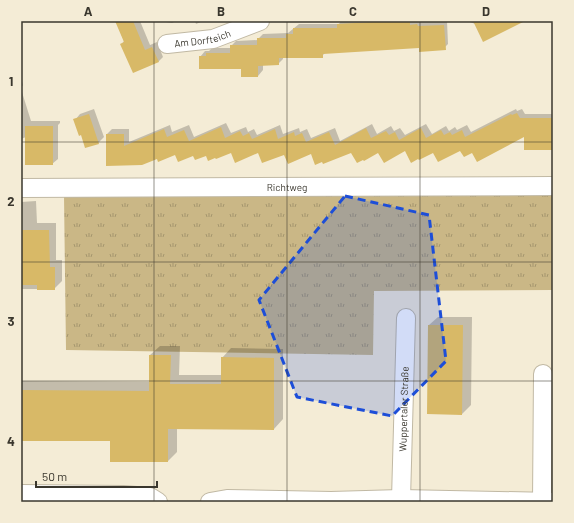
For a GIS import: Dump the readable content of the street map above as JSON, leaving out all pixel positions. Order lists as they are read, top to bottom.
{
  "streets": {
    "street": ["Am Dorfteich", "Richtweg", "Wuppertaler Straße"]
  },
  "scale_bar": "50 m",
  "grid": {
    "columns": [
      "A",
      "B",
      "C",
      "D"
    ],
    "rows": [
      "1",
      "2",
      "3",
      "4"
    ]
  }
}
